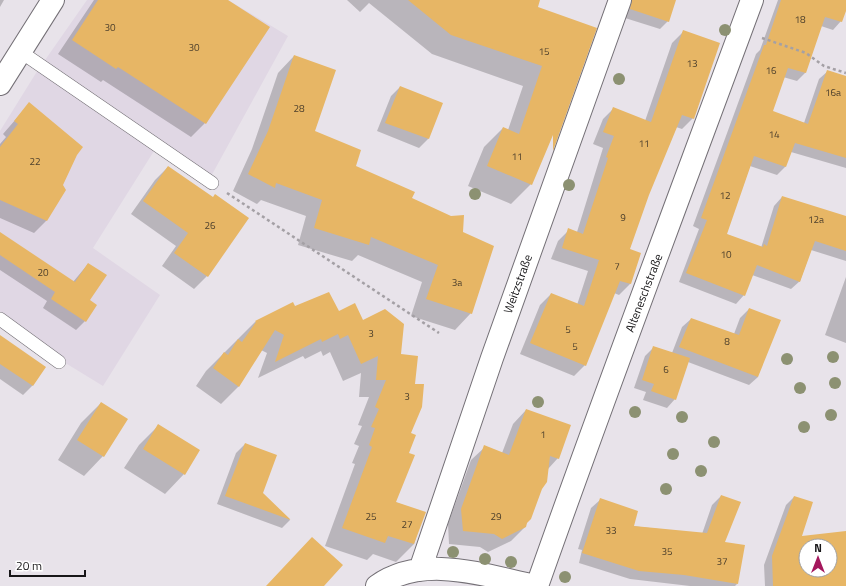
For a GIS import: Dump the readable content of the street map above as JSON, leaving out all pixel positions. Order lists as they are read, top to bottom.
{
  "streets": {
    "street": ["Weitzstraße", "Alteneschstraße"]
  },
  "house_numbers": [
    "18",
    "30",
    "30",
    "15",
    "13",
    "16",
    "16a",
    "28",
    "14",
    "11",
    "11",
    "22",
    "12",
    "9",
    "12a",
    "26",
    "10",
    "7",
    "20",
    "3a",
    "5",
    "3",
    "8",
    "5",
    "6",
    "3",
    "1",
    "25",
    "29",
    "27",
    "33",
    "35",
    "37"
  ],
  "scale_bar": "20 m",
  "north": "top"
}
